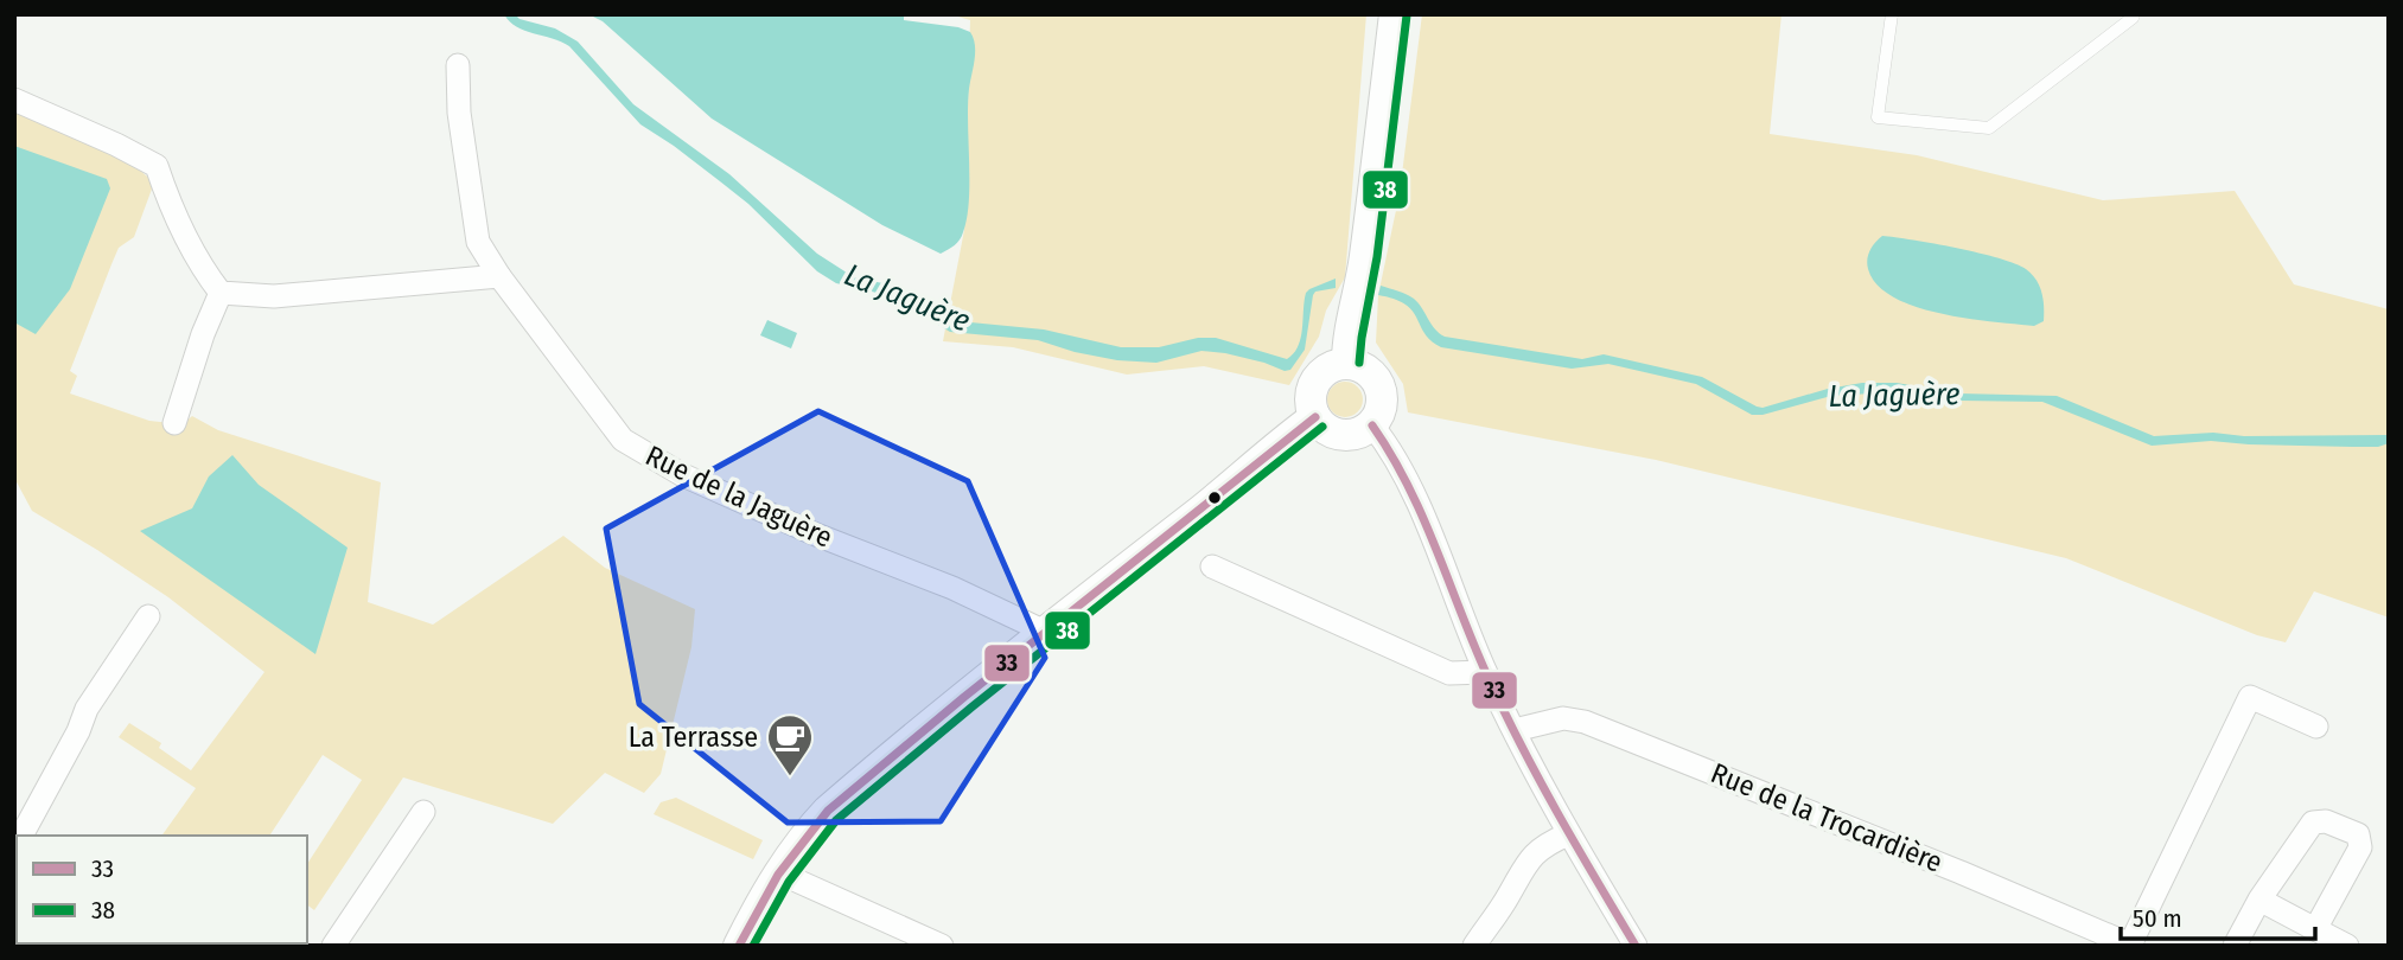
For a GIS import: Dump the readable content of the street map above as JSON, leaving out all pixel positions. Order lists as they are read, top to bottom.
{
  "streets": {
    "street": ["Rue de la Jaguère", "Rue de la Trocardière"]
  },
  "water": ["La Jaguère"],
  "places": {
    "cafe": ["La Terrasse"]
  },
  "lines": ["transit line 38", "transit line 33"],
  "legend": ["33", "38"],
  "scale_bar": "50 m"
}
